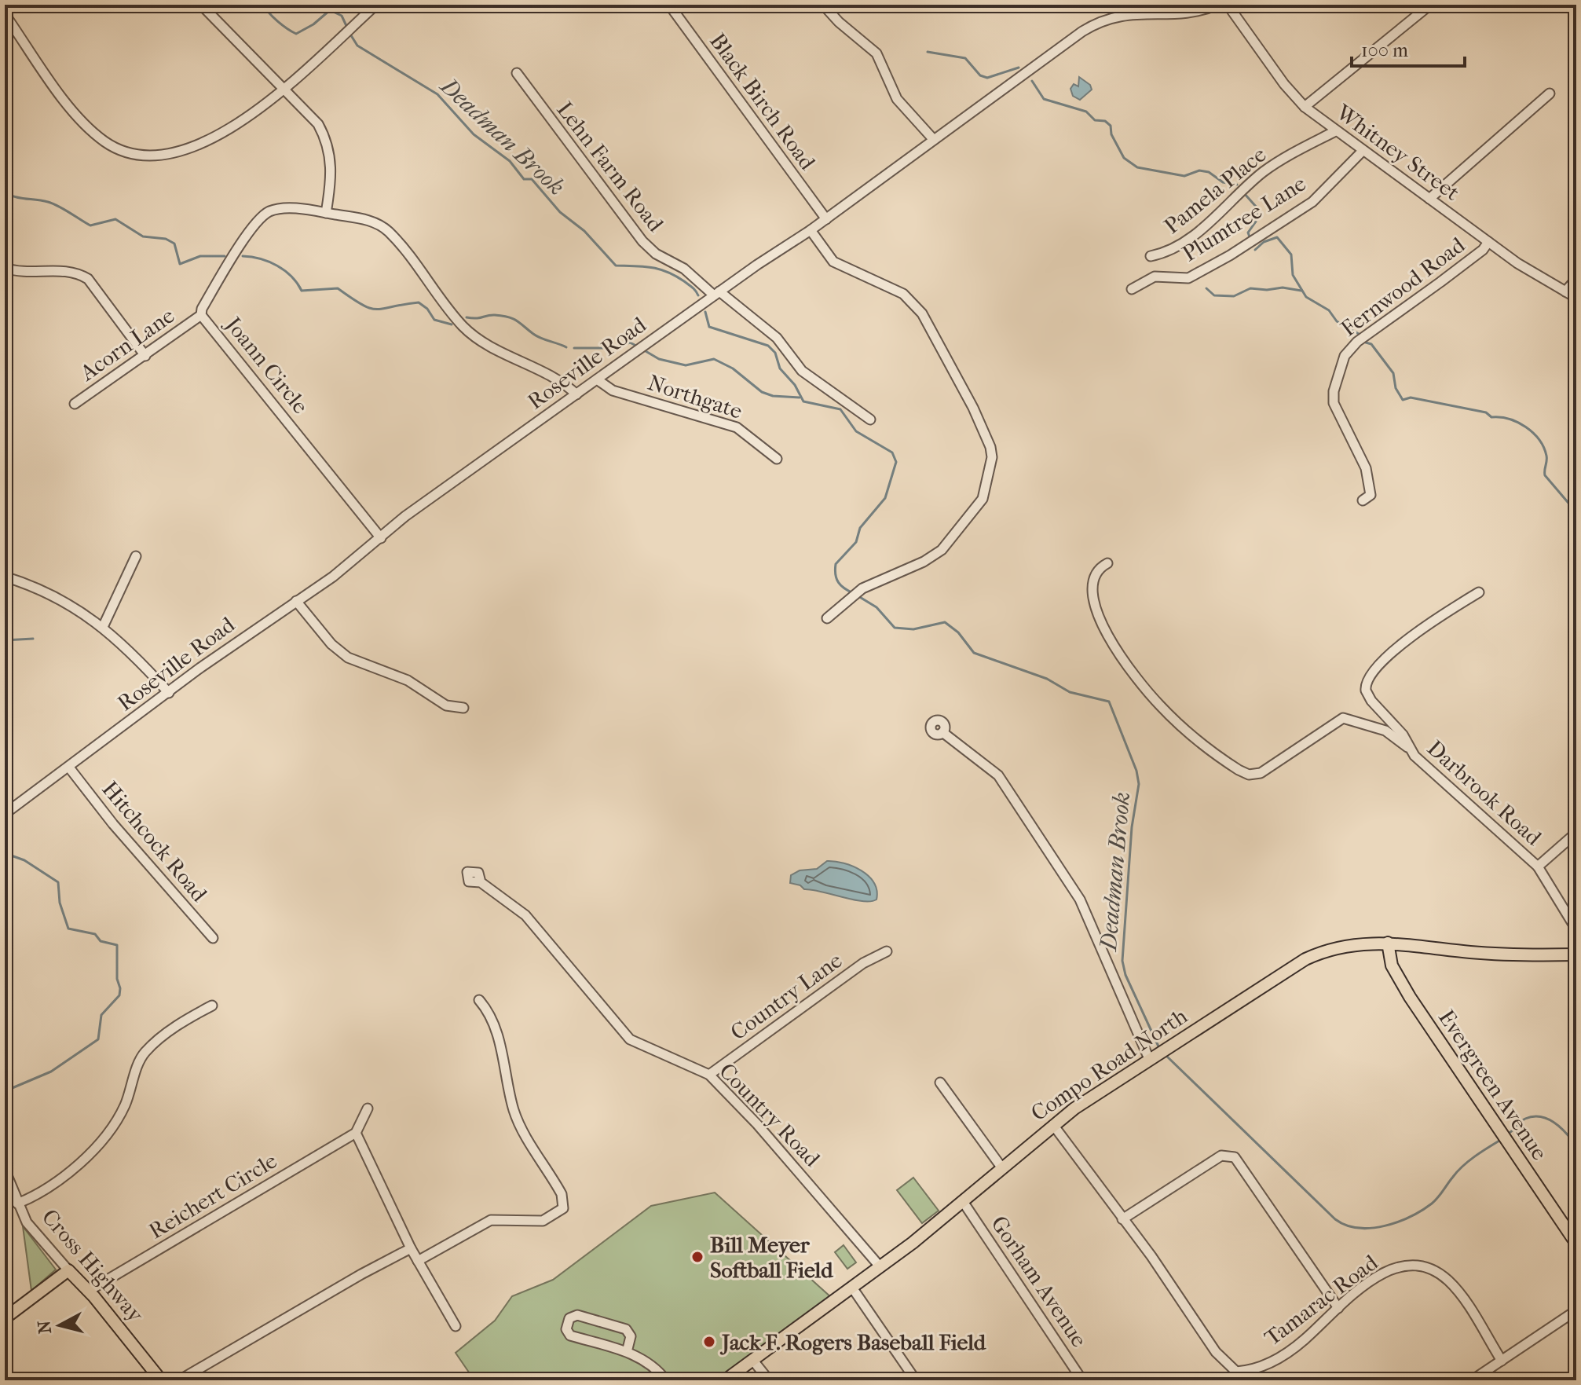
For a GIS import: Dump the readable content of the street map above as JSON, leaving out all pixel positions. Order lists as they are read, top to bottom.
{
  "streets": {
    "main road": ["Compo Road North", "Evergreen Avenue", "Cross Highway"],
    "street": [
      "Black Birch Road",
      "Whitney Street",
      "Lehn Farm Road",
      "Pamela Place",
      "Plumtree Lane",
      "Fernwood Road",
      "Acorn Lane",
      "Roseville Road",
      "Joann Circle",
      "Northgate",
      "Darbrook Road",
      "Hitchcock Road",
      "Country Lane",
      "Country Road",
      "Reichert Circle",
      "Gorham Avenue",
      "Tamarac Road"
    ]
  },
  "crossings": [
    ["Black Birch Road", "Roseville Road"],
    ["Whitney Street", "Pamela Place"],
    ["Whitney Street", "Plumtree Lane"],
    ["Whitney Street", "Fernwood Road"],
    ["Lehn Farm Road", "Roseville Road"],
    ["Acorn Lane", "Joann Circle"],
    ["Roseville Road", "Joann Circle"],
    ["Roseville Road", "Northgate"],
    ["Roseville Road", "Hitchcock Road"],
    ["Country Lane", "Country Road"],
    ["Compo Road North", "Evergreen Avenue"],
    ["Compo Road North", "Country Road"],
    ["Compo Road North", "Gorham Avenue"],
    ["Compo Road North", "Tamarac Road"],
    ["Reichert Circle", "Cross Highway"]
  ],
  "water": ["Deadman Brook"],
  "places": ["Bill Meyer Softball Field", "Jack F. Rogers Baseball Field"],
  "scale_bar": "100 m",
  "north": "left"
}
